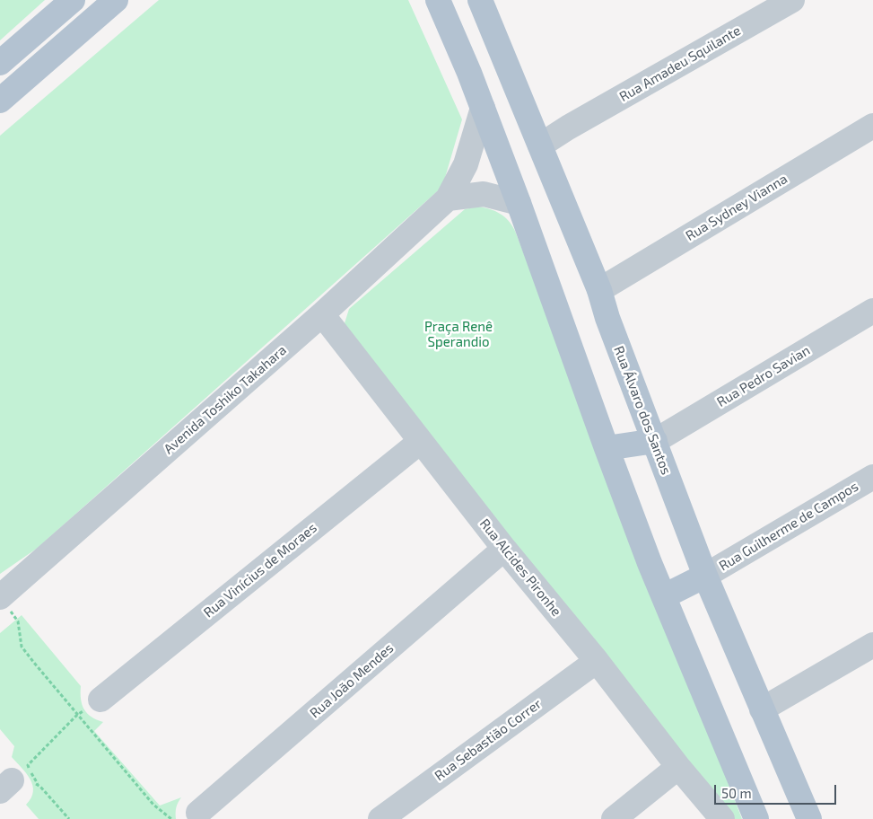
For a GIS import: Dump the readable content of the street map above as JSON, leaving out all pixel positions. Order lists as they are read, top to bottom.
{
  "streets": {
    "main road": ["Rua Álvaro dos Santos"],
    "street": [
      "Rua Amadeu Squilante",
      "Rua Sydney Vianna",
      "Rua Pedro Savian",
      "Avenida Toshiko Takahara",
      "Rua Guilherme de Campos",
      "Rua Alcides Pironhe",
      "Rua Vinícius de Moraes",
      "Rua João Mendes",
      "Rua Sebastião Correr"
    ]
  },
  "crossings": [
    ["Rua Amadeu Squilante", "Rua Álvaro dos Santos"],
    ["Rua Sydney Vianna", "Rua Álvaro dos Santos"],
    ["Rua Pedro Savian", "Rua Álvaro dos Santos"],
    ["Avenida Toshiko Takahara", "Rua Alcides Pironhe"],
    ["Rua Álvaro dos Santos", "Rua Guilherme de Campos"],
    ["Rua Alcides Pironhe", "Rua Vinícius de Moraes"],
    ["Rua Alcides Pironhe", "Rua João Mendes"],
    ["Rua Alcides Pironhe", "Rua Sebastião Correr"]
  ],
  "parks": ["Praça Renê Sperandio"],
  "scale_bar": "50 m"
}
